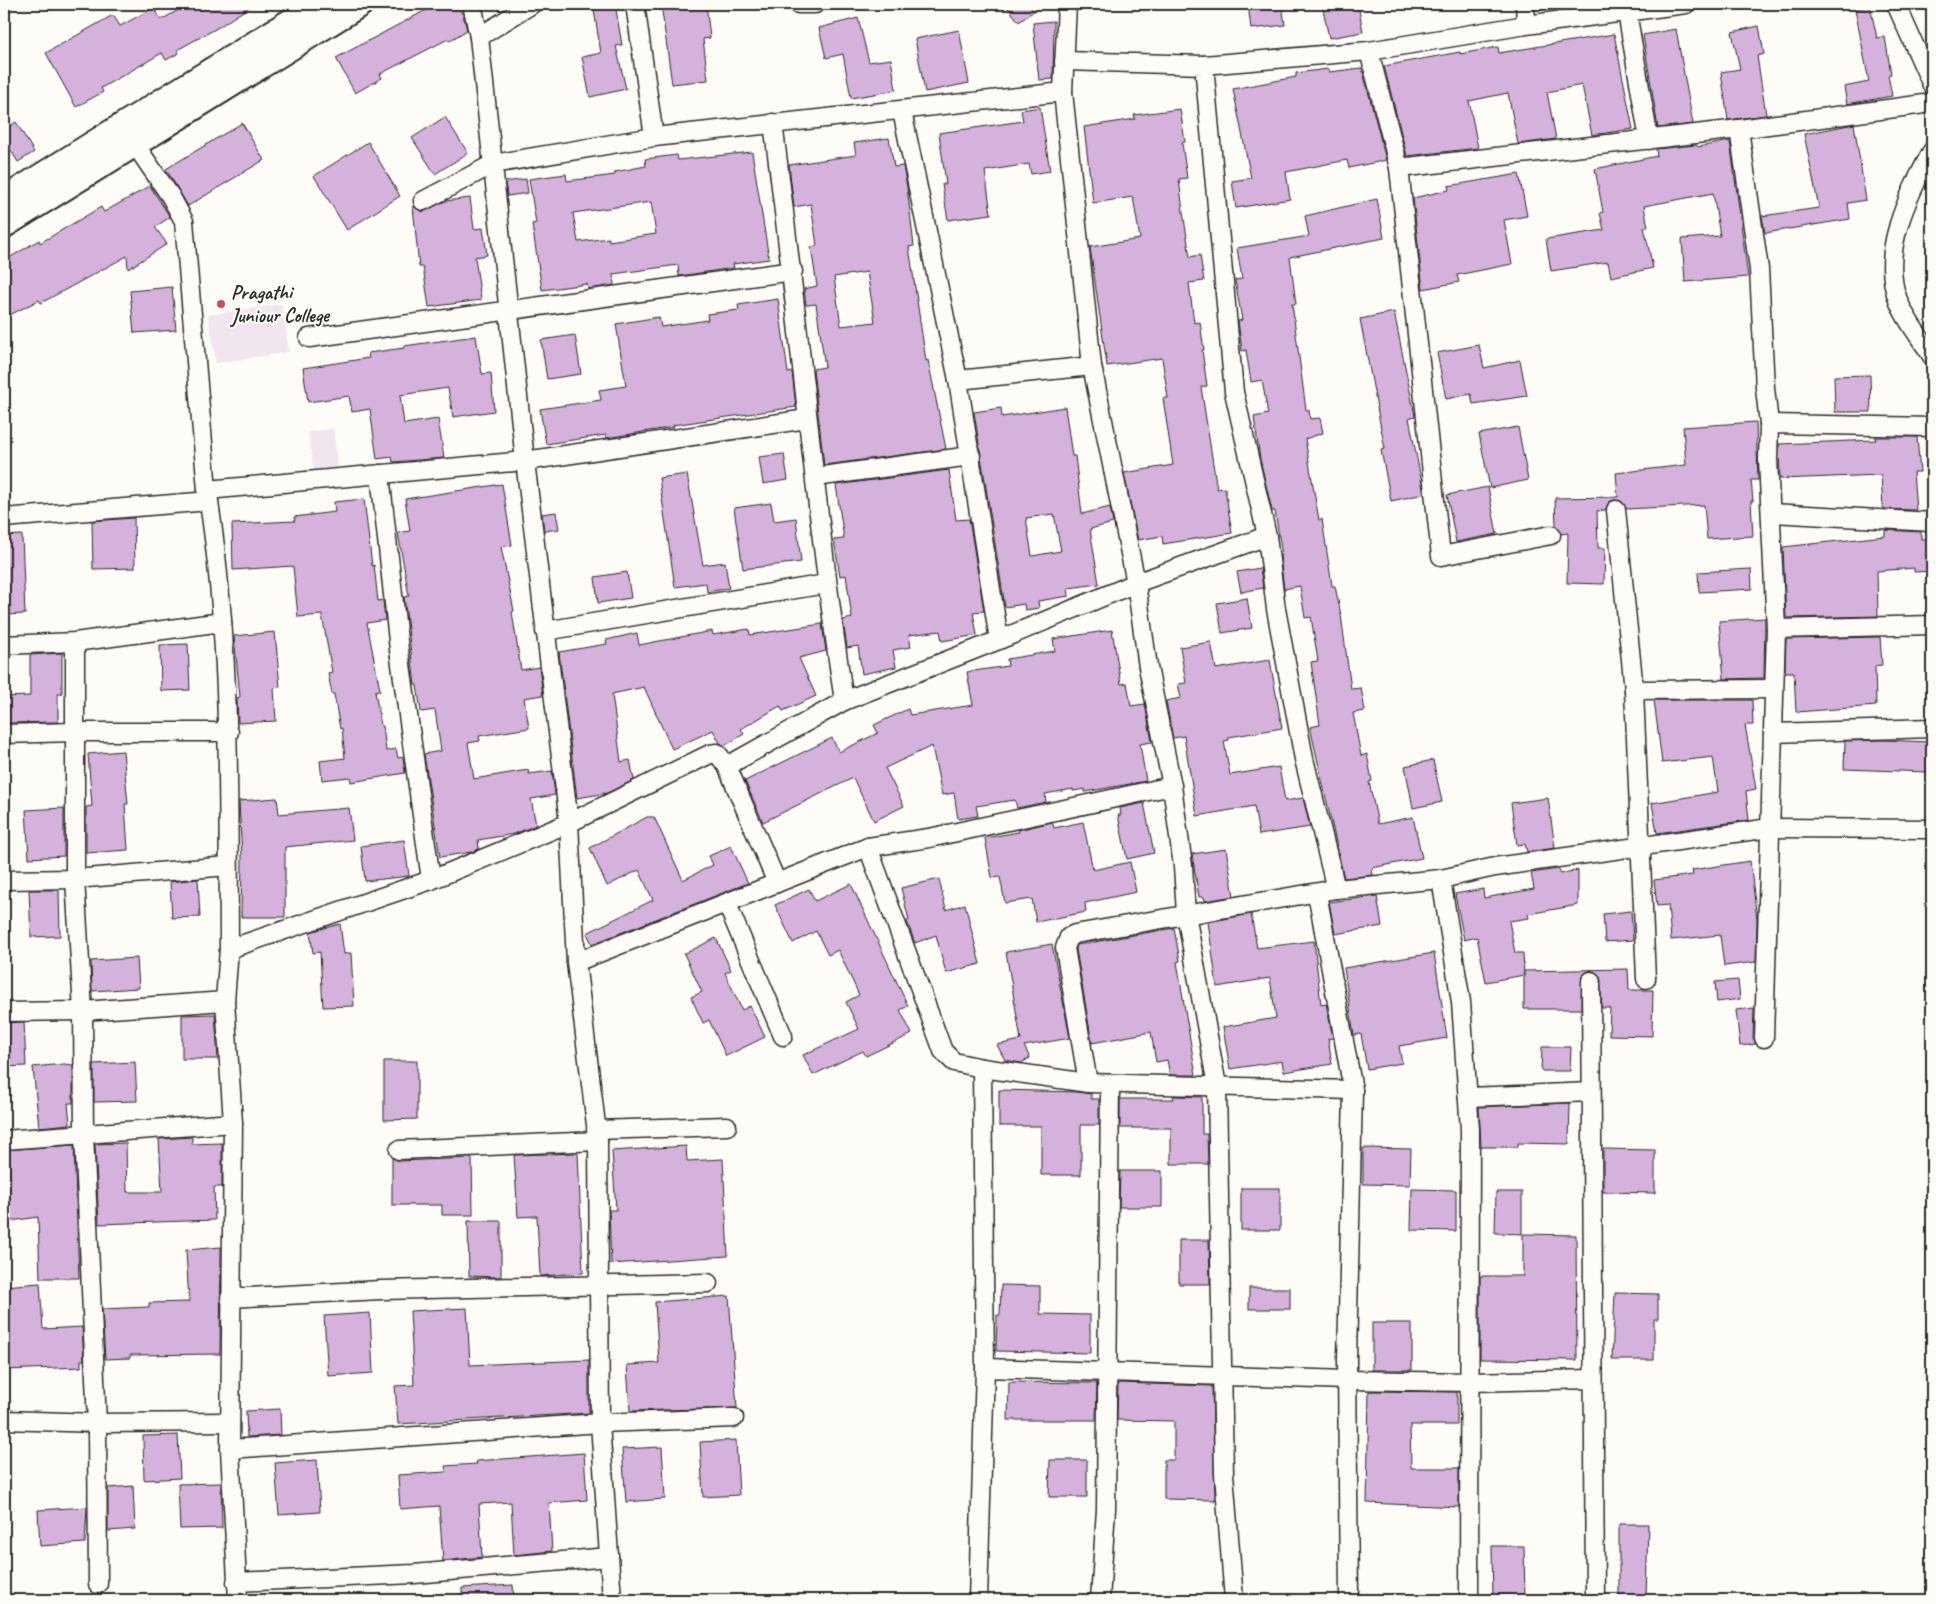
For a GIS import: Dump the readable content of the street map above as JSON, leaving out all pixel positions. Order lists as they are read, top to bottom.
{
  "places": ["Pragathi Juniour College"]
}
